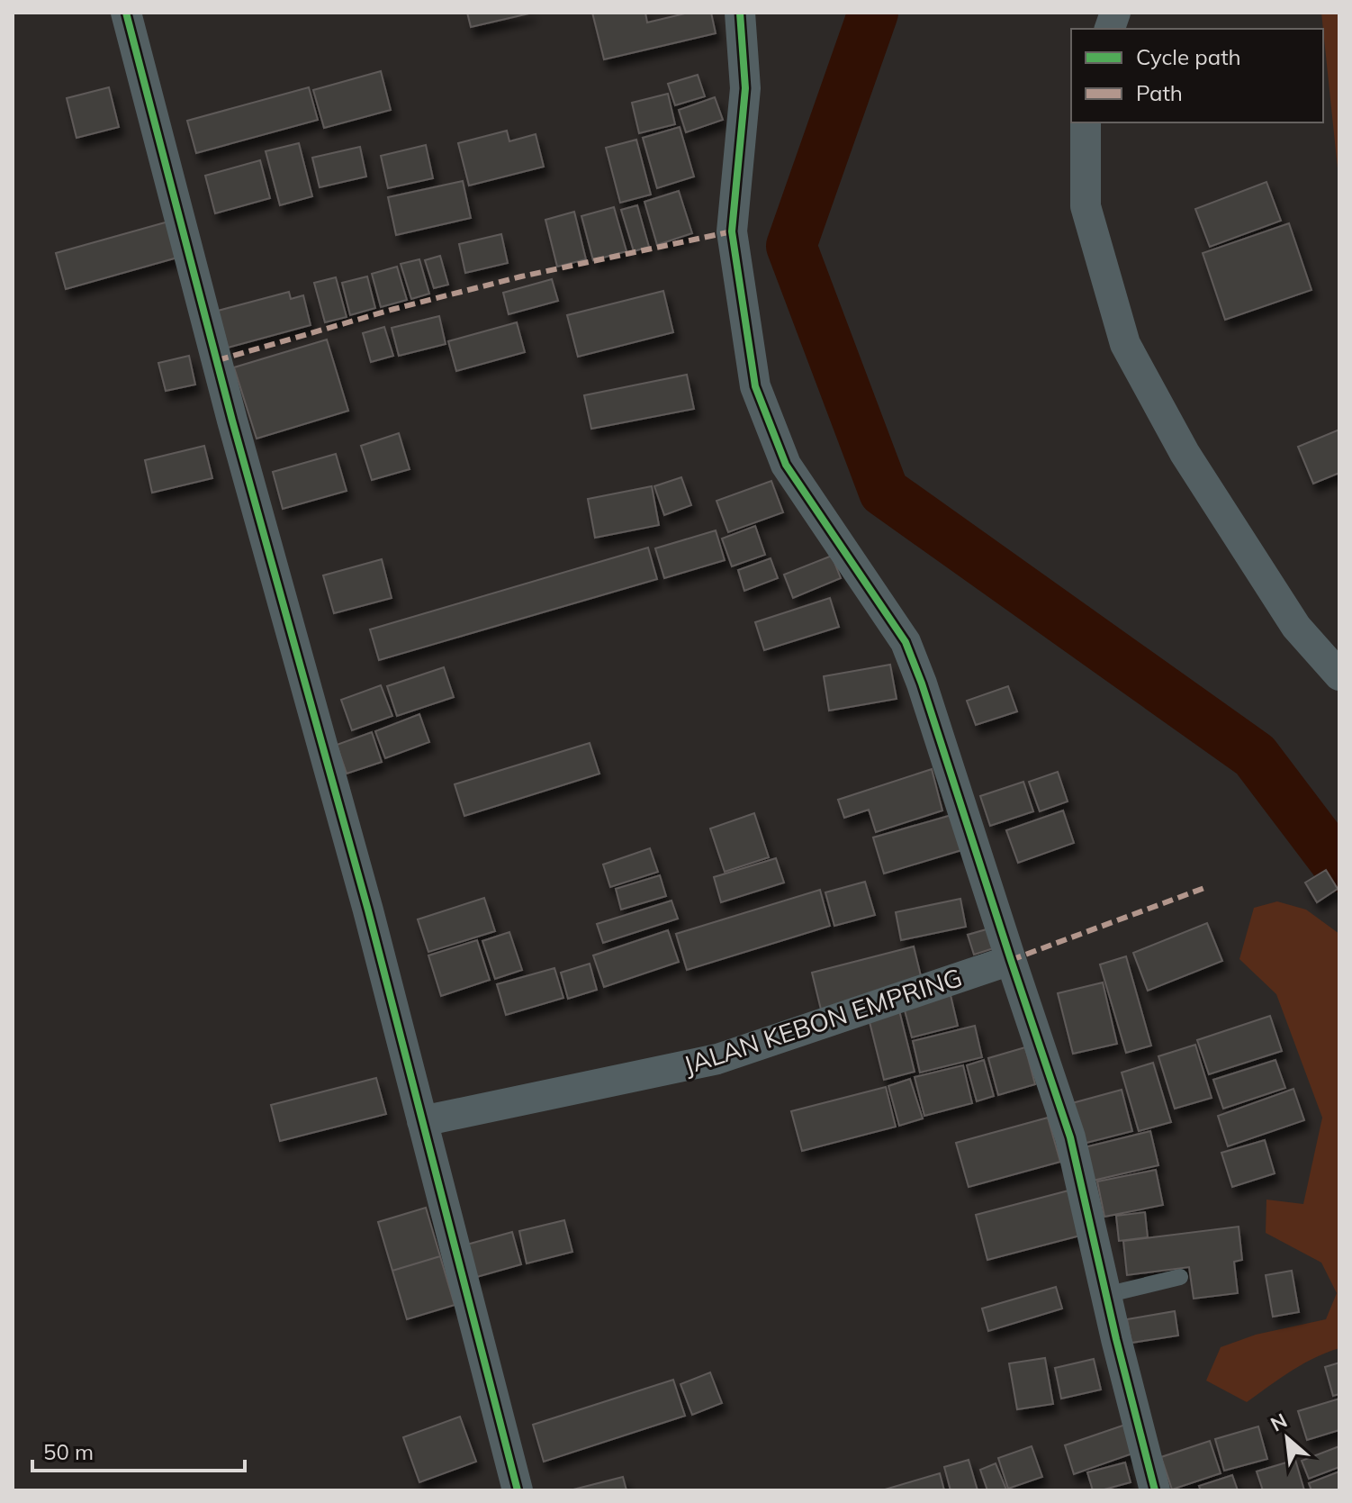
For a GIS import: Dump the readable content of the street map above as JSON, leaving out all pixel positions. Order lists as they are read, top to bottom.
{
  "streets": {
    "street": ["JALAN KEBON EMPRING"]
  },
  "legend": ["Cycle path", "Path"],
  "scale_bar": "50 m",
  "north": "top left"
}
